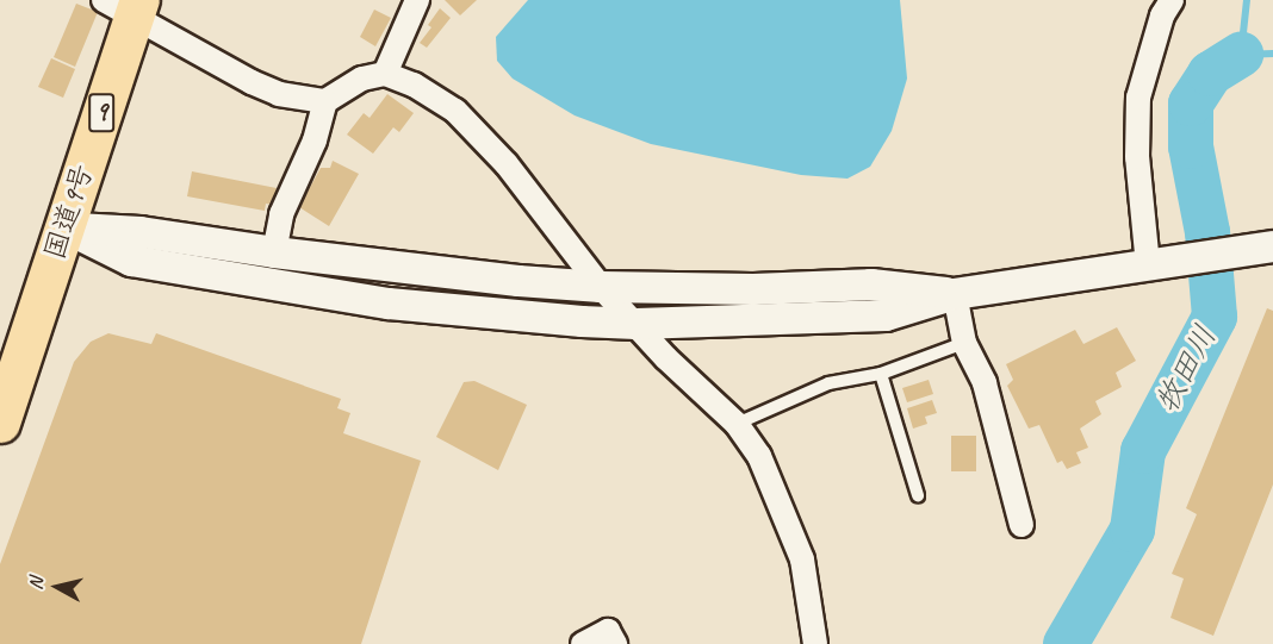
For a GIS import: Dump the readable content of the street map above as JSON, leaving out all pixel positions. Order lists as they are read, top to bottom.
{
  "streets": {
    "highway": ["9", "国道9号"]
  },
  "water": ["牧田川"],
  "north": "left"
}
